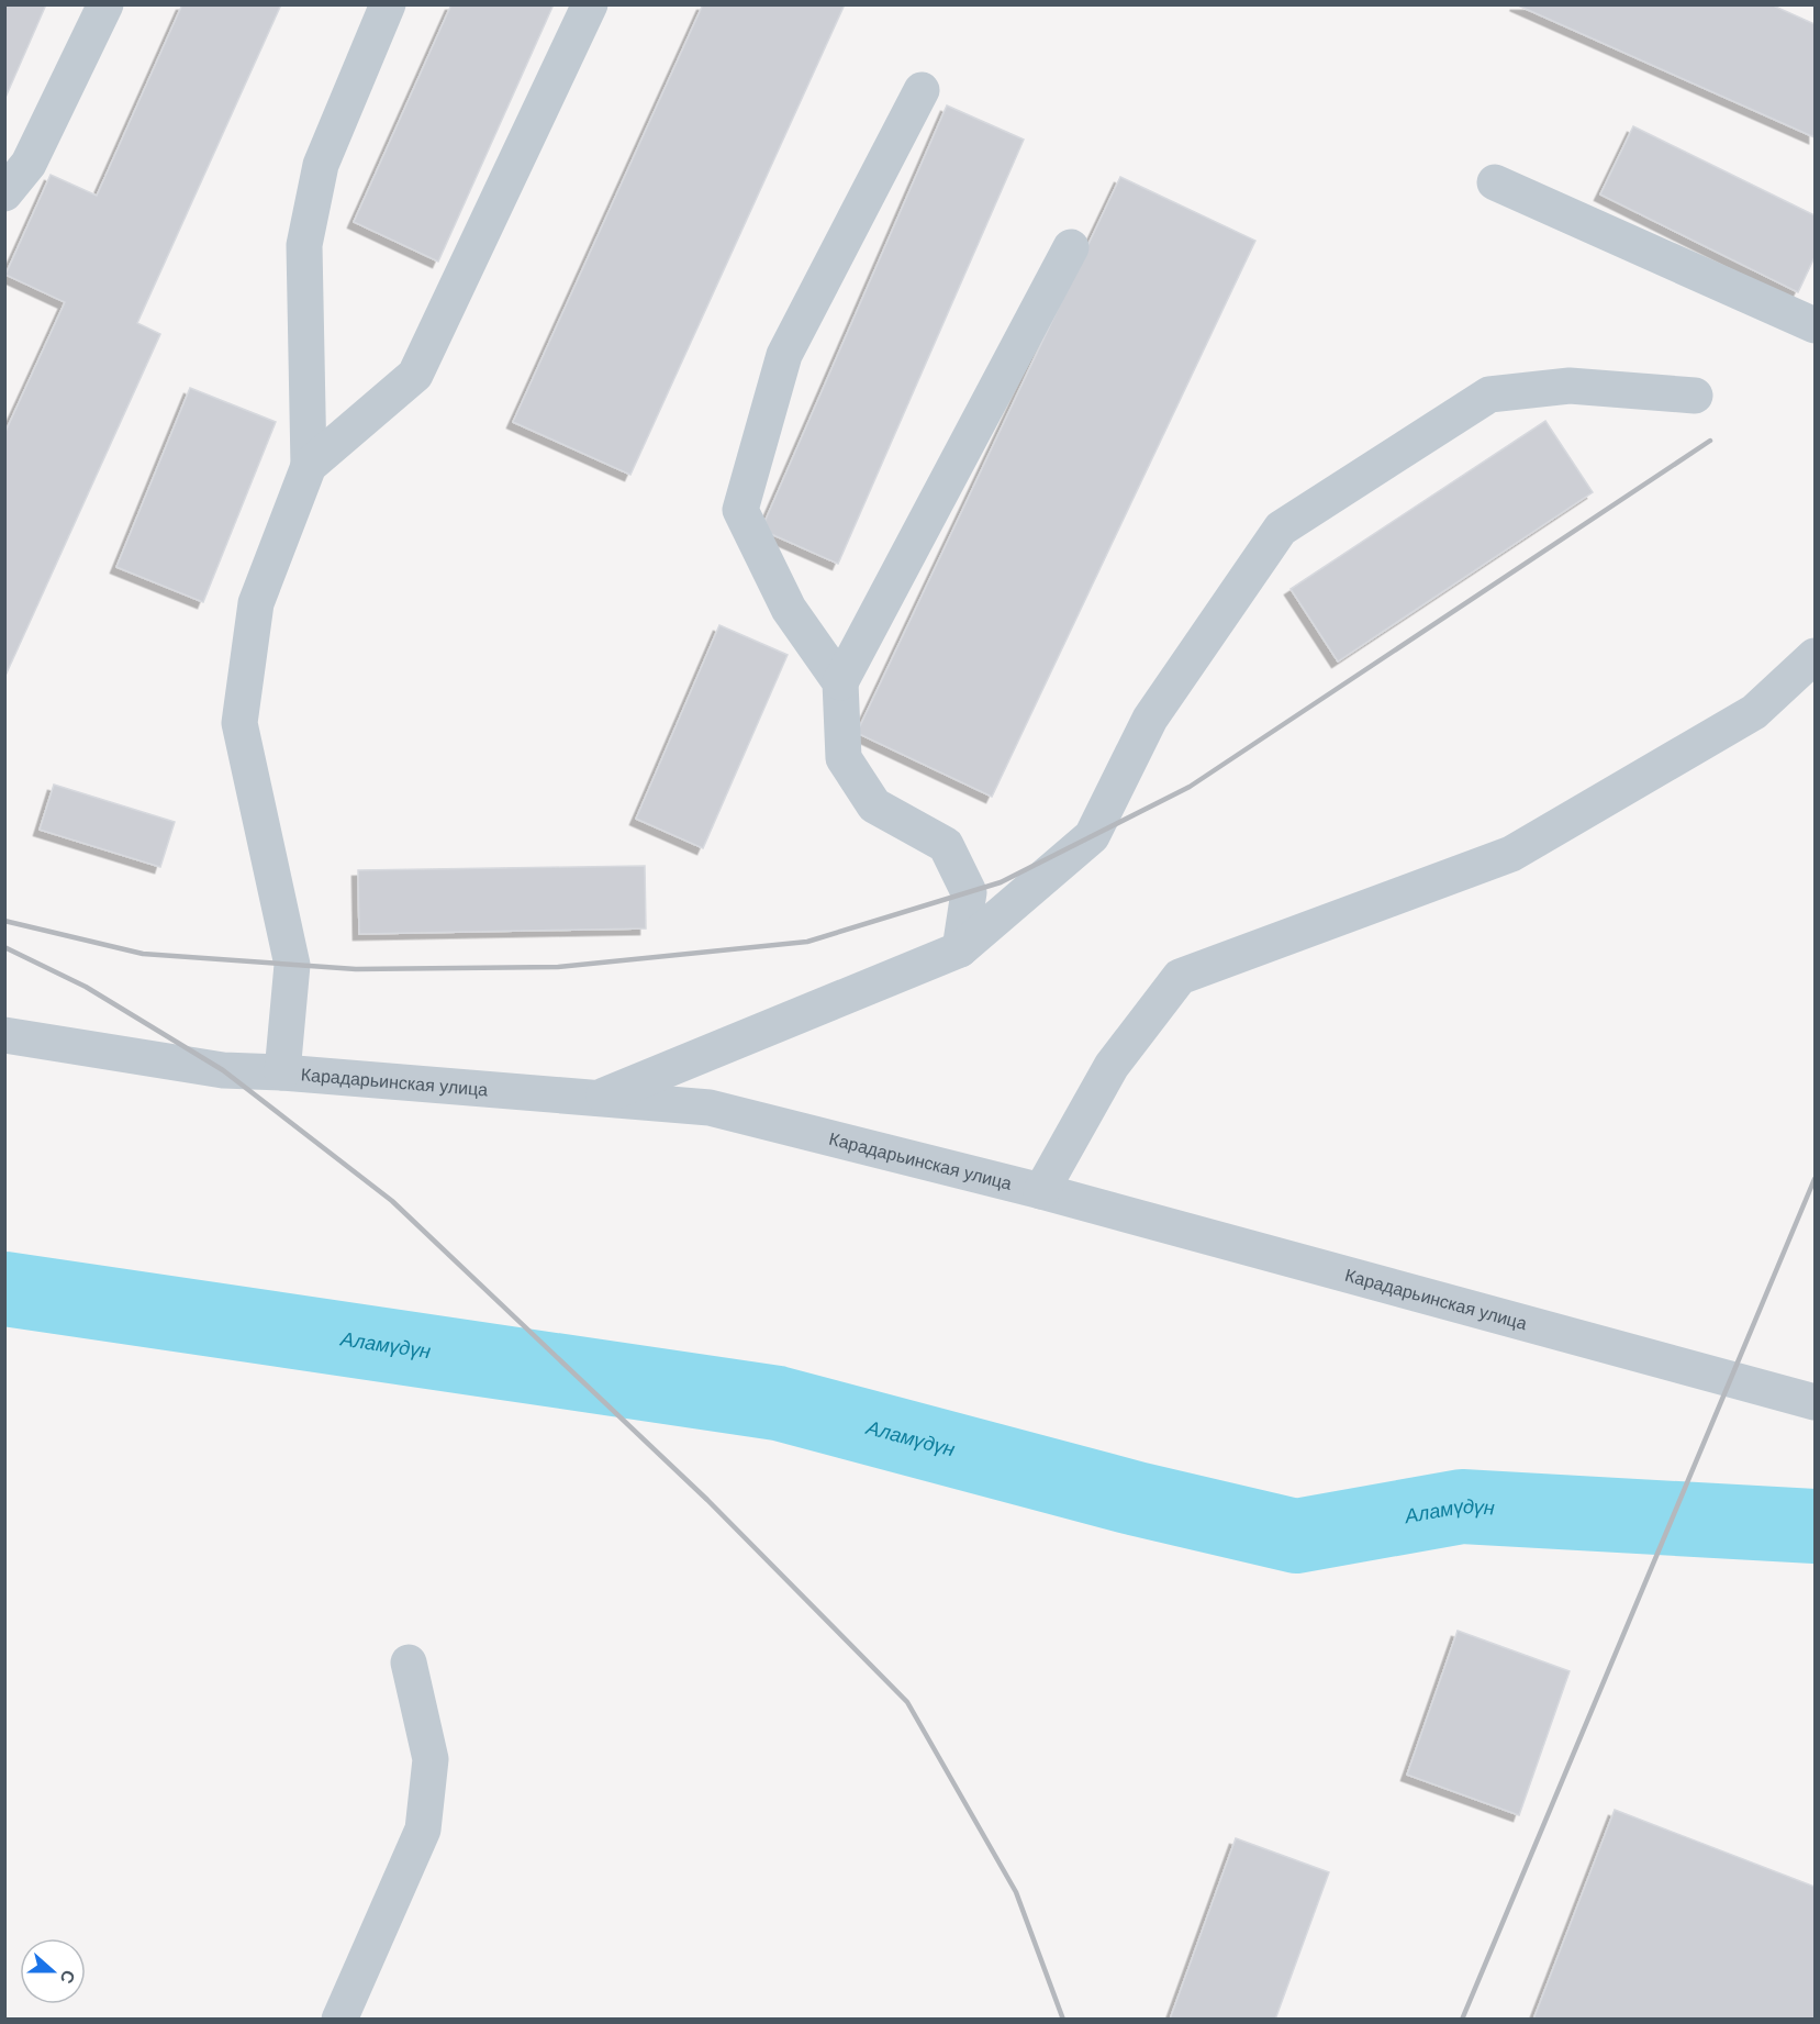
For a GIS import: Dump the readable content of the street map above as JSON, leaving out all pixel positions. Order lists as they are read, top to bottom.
{
  "streets": {
    "street": ["Карадарьинская улица"]
  },
  "water": ["Аламүдүн"],
  "north": "right"
}
